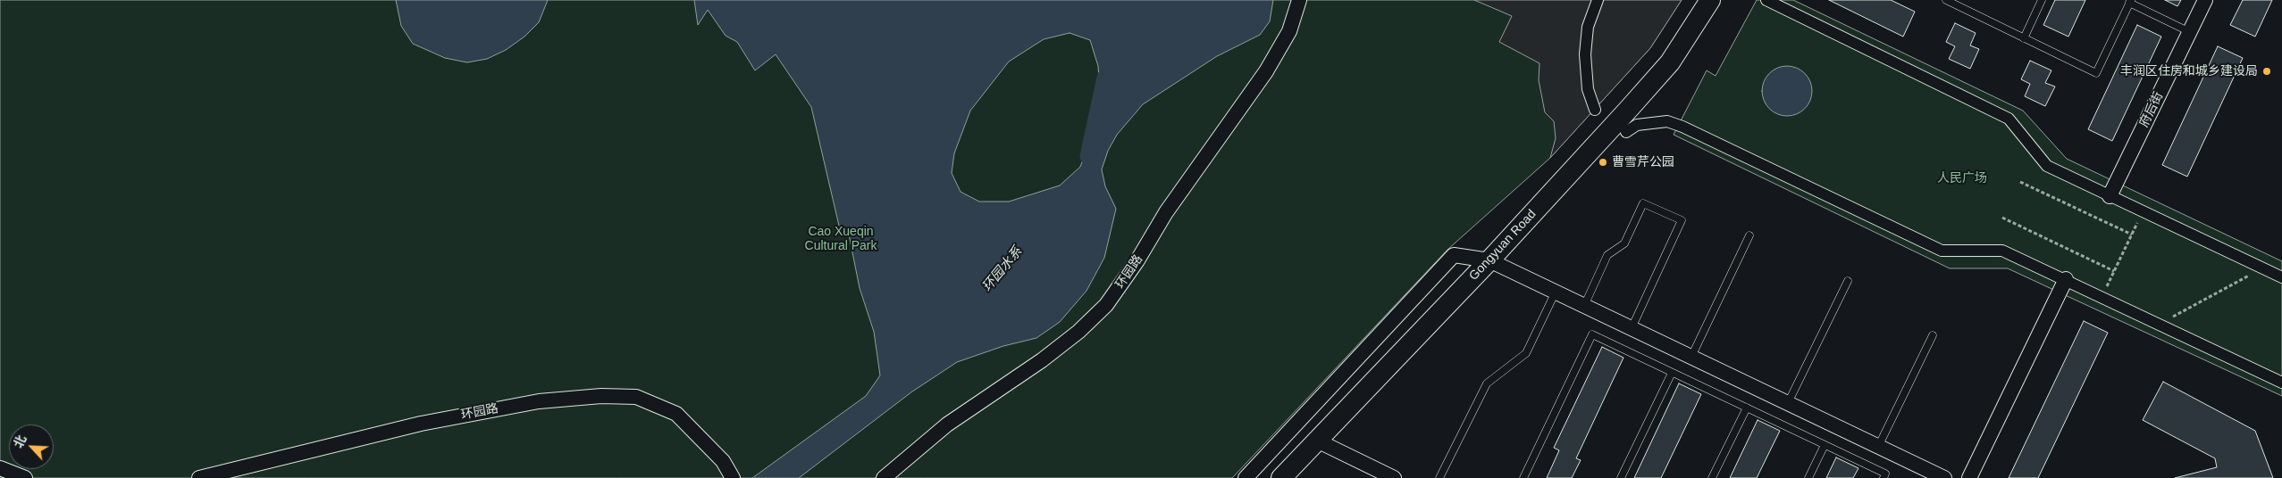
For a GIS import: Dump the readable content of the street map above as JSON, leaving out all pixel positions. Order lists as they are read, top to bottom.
{
  "streets": {
    "main road": ["Gongyuan Road"],
    "street": ["府后街", "环园路"]
  },
  "water": ["环园水系"],
  "parks": ["人民广场", "Cao Xueqin Cultural Park"],
  "places": ["丰润区住房和城乡建设局", "曹雪芹公园"],
  "north": "top left"
}
